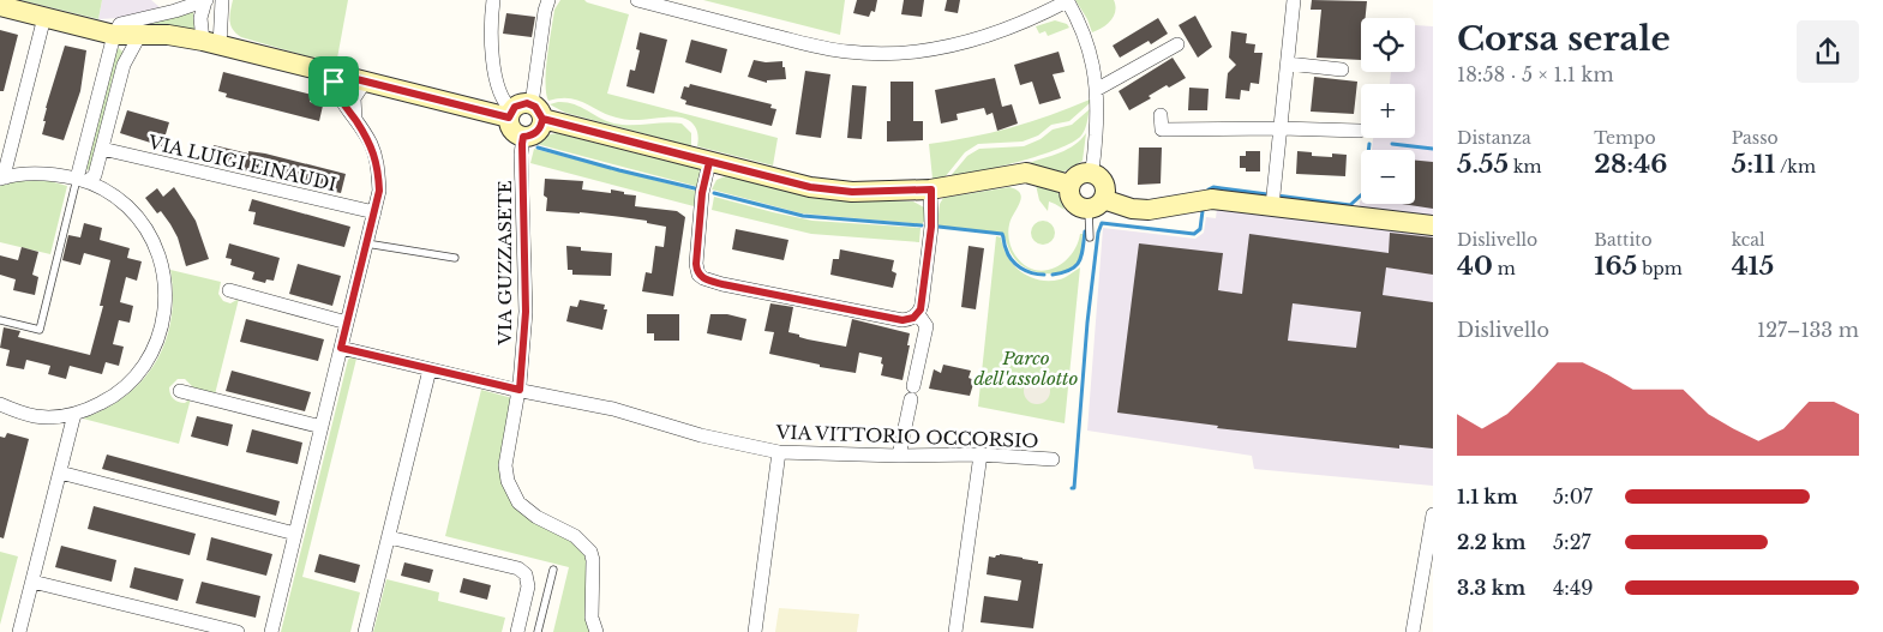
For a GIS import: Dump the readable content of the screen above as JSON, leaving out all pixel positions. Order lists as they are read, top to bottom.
{
  "streets": {
    "street": ["VIA LUIGI EINAUDI", "VIA GUZZASETE", "VIA VITTORIO OCCORSIO"]
  },
  "crossings": [
    ["VIA GUZZASETE", "VIA VITTORIO OCCORSIO"]
  ],
  "parks": ["Parco dell'assolotto"],
  "page": {
    "heading": ["Corsa serale", "18:58 · 5 × 1.1 km"],
    "map_buttons": ["+", "−"],
    "stats": [
      ["Distanza", "5.55 km"],
      ["Tempo", "28:46"],
      ["Passo", "5:11 /km"],
      ["Dislivello", "40 m"],
      ["Battito", "165 bpm"],
      ["kcal", "415"]
    ],
    "chart": ["Dislivello", "127–133 m"],
    "list": [
      {
        "name": "1.1 km",
        "note": "5:07"
      },
      {
        "name": "2.2 km",
        "note": "5:27"
      },
      {
        "name": "3.3 km",
        "note": "4:49"
      }
    ]
  }
}
